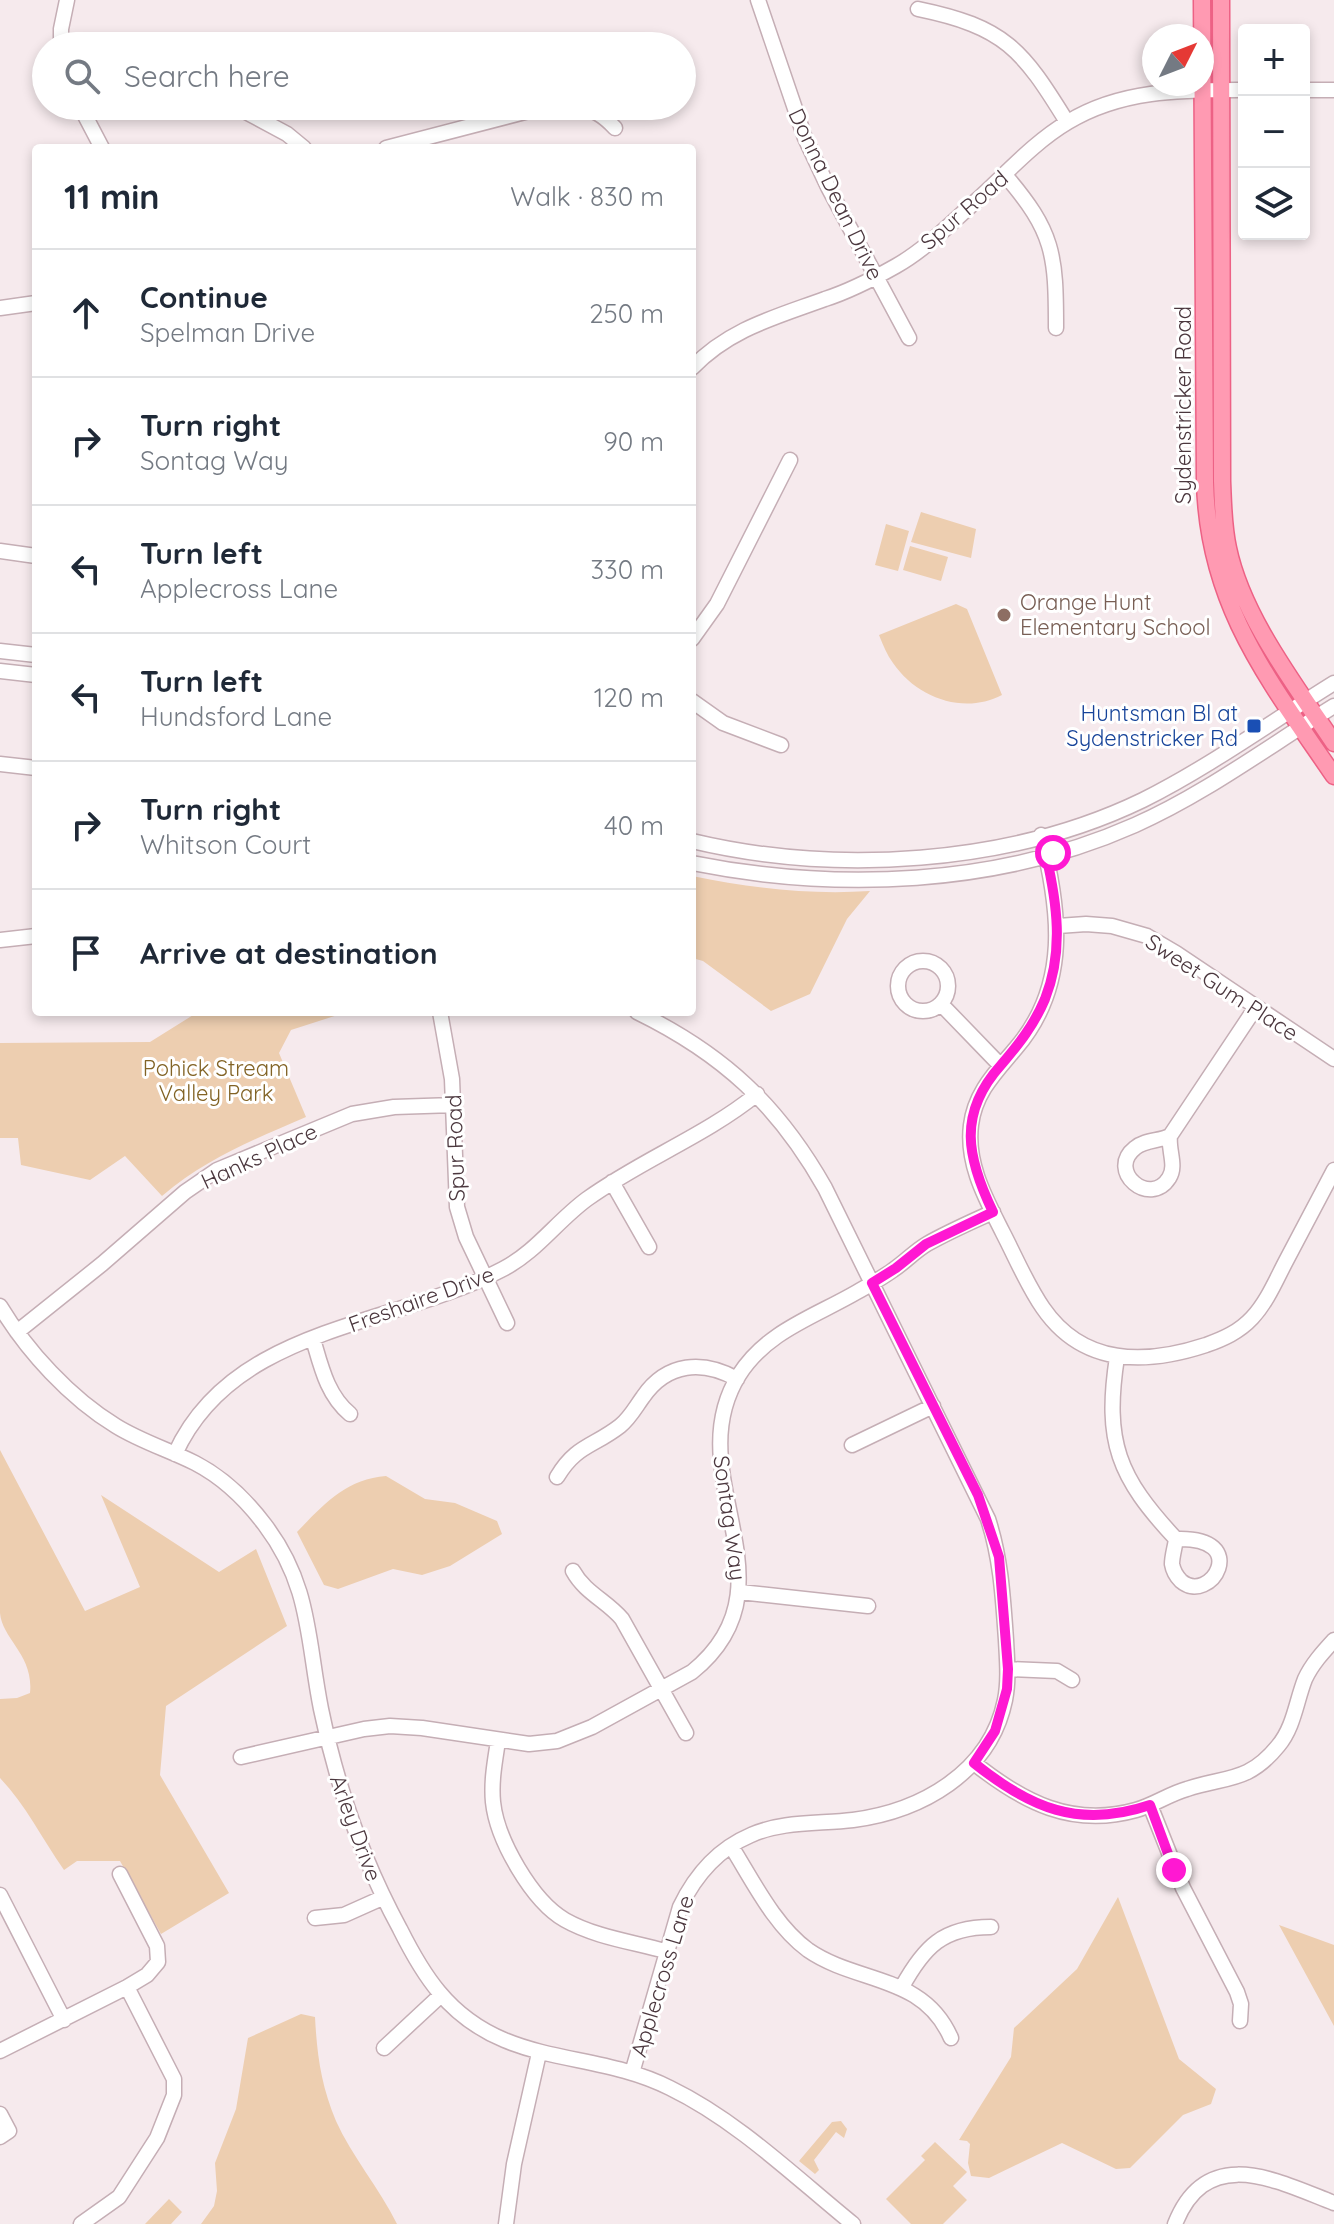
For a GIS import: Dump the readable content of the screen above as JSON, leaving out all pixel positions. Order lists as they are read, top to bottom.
{
  "streets": {
    "main road": ["Sydenstricker Road"],
    "street": [
      "Donna Dean Drive",
      "Spur Road",
      "Sweet Gum Place",
      "Hanks Place",
      "Freshaire Drive",
      "Sontag Way",
      "Arley Drive",
      "Applecross Lane"
    ]
  },
  "crossings": [
    ["Donna Dean Drive", "Spur Road"],
    ["Spur Road", "Sydenstricker Road"],
    ["Spur Road", "Hanks Place"],
    ["Spur Road", "Freshaire Drive"],
    ["Hanks Place", "Arley Drive"],
    ["Freshaire Drive", "Arley Drive"],
    ["Freshaire Drive", "Applecross Lane"],
    ["Sontag Way", "Arley Drive"],
    ["Sontag Way", "Applecross Lane"],
    ["Arley Drive", "Applecross Lane"]
  ],
  "parks": ["Pohick Stream Valley Park"],
  "places": {
    "other": ["Orange Hunt Elementary School"],
    "transit": ["Huntsman Bl at Sydenstricker Rd"]
  },
  "north": "top right",
  "page": {
    "map_buttons": ["+", "−"],
    "search": "Search here",
    "heading": ["11 min", "Walk · 830 m"],
    "list": [
      ["Continue", "Spelman Drive", "250 m"],
      ["Turn right", "Sontag Way", "90 m"],
      ["Turn left", "Applecross Lane", "330 m"],
      ["Turn left", "Hundsford Lane", "120 m"],
      ["Turn right", "Whitson Court", "40 m"],
      "Arrive at destination"
    ]
  }
}
